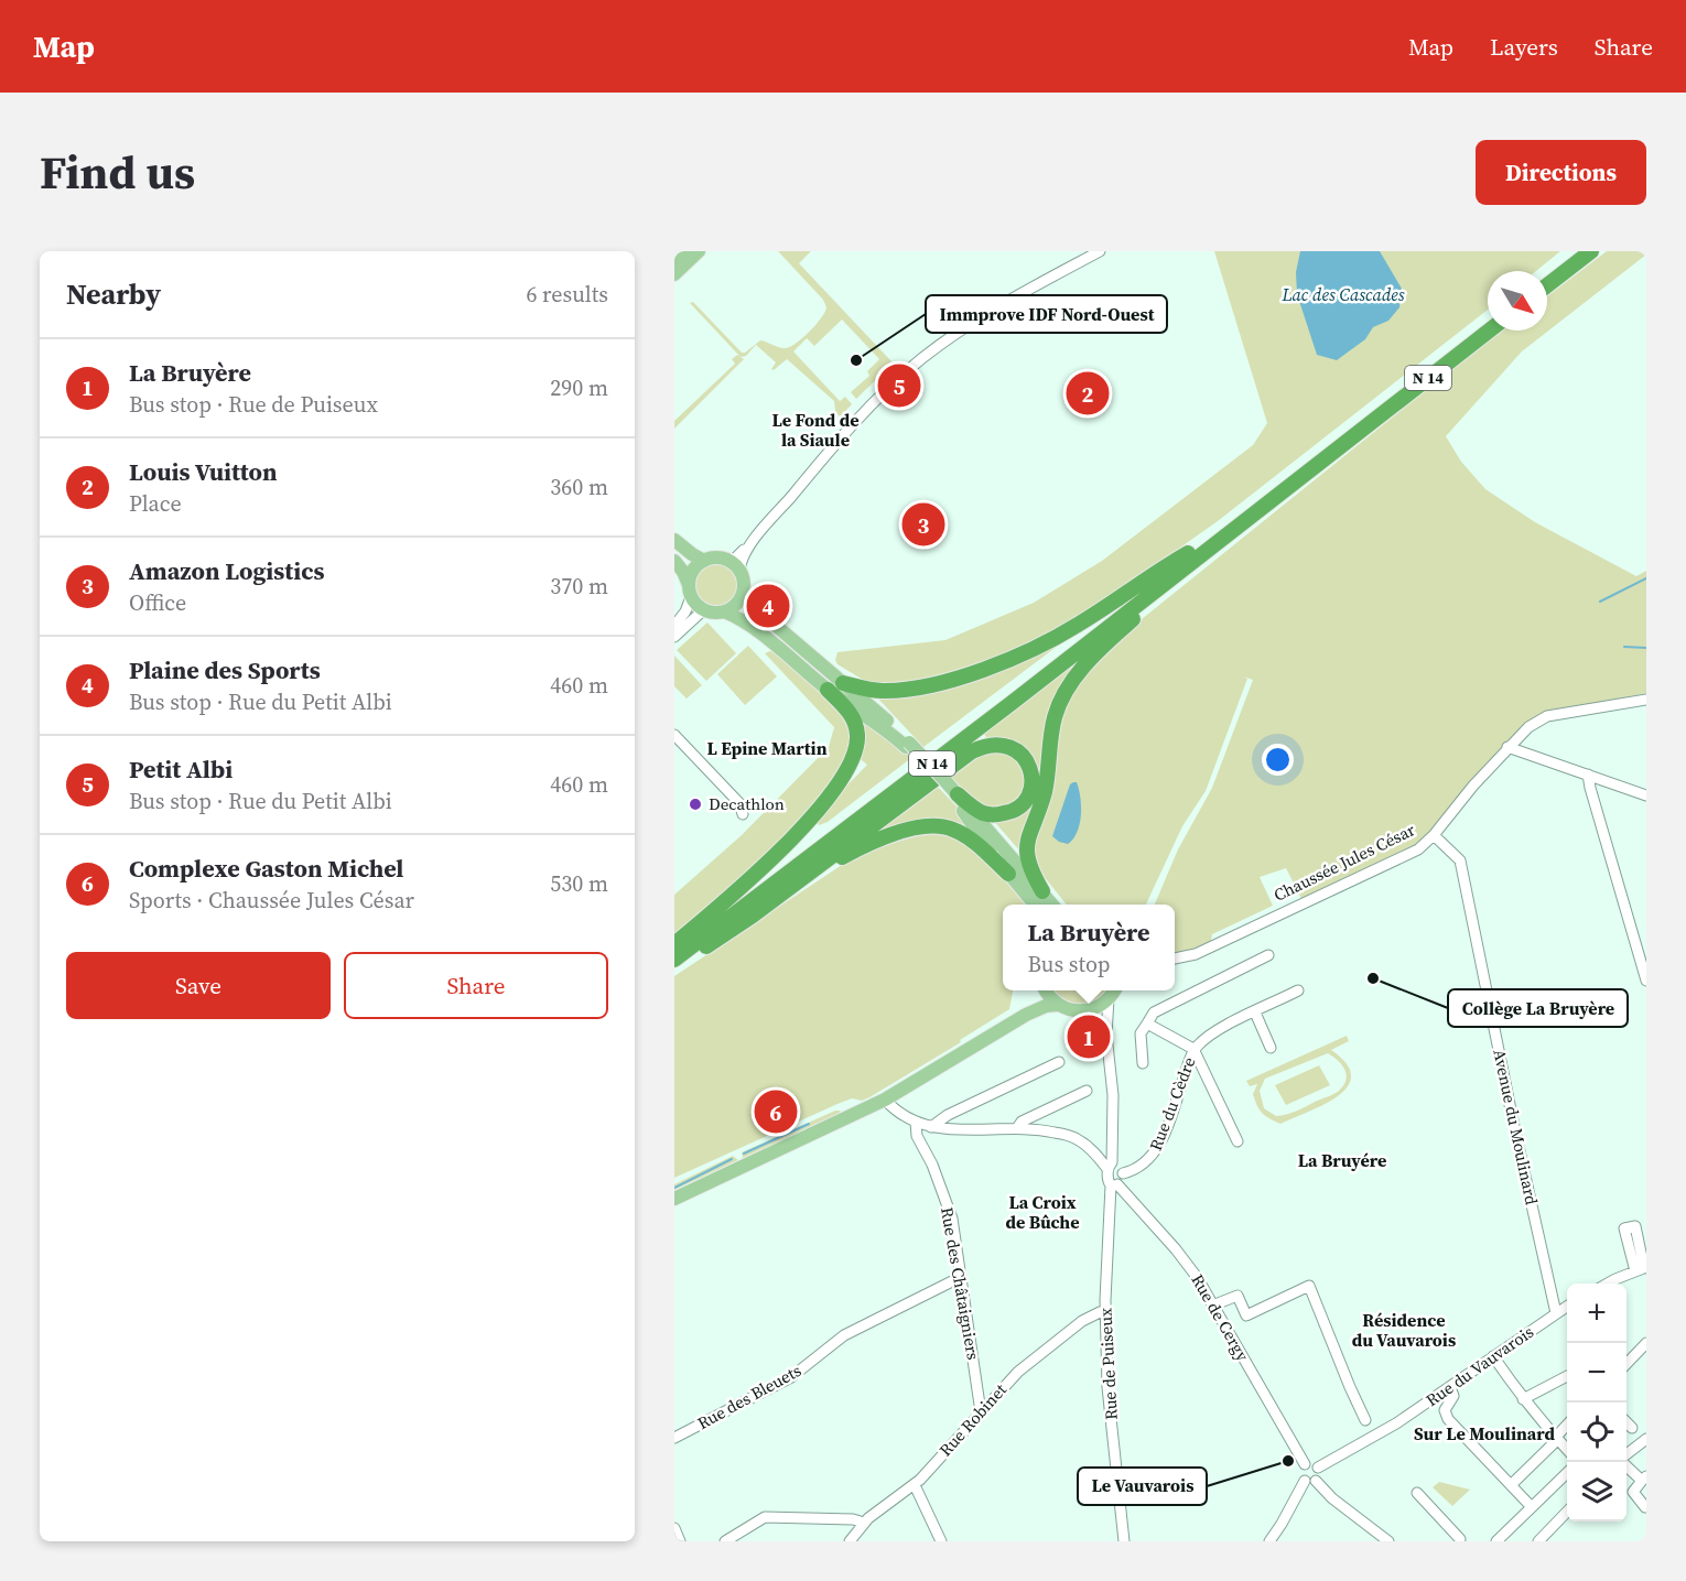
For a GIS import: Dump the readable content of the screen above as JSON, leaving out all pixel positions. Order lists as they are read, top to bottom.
{
  "streets": {
    "highway": ["N 14"],
    "street": [
      "Chaussée Jules César",
      "Rue du Cèdre",
      "Avenue du Moulinard",
      "Rue des Châtaigniers",
      "Rue de Cergy",
      "Rue de Puiseux",
      "Rue du Vauvarois",
      "Rue des Bleuets",
      "Rue Robinet"
    ]
  },
  "crossings": [
    ["Chaussée Jules César", "Avenue du Moulinard"],
    ["Avenue du Moulinard", "Rue du Vauvarois"],
    ["Rue des Châtaigniers", "Rue des Bleuets"],
    ["Rue des Châtaigniers", "Rue Robinet"],
    ["Rue de Cergy", "Rue de Puiseux"],
    ["Rue de Cergy", "Rue du Vauvarois"],
    ["Rue de Puiseux", "Rue Robinet"]
  ],
  "districts": [
    "Le Fond de la Siaule",
    "L Epine Martin",
    "La Bruyére",
    "La Croix de Bûche",
    "Résidence du Vauvarois",
    "Sur Le Moulinard"
  ],
  "water": ["Lac des Cascades"],
  "places": [
    "Immprove IDF Nord-Ouest",
    "Decathlon",
    "Collège La Bruyère",
    "Le Vauvarois"
  ],
  "north": "bottom right",
  "page": {
    "header": "Map",
    "nav": ["Map", "Layers", "Share"],
    "title": "Find us",
    "buttons": [
      "Directions",
      ["Save", "Share"]
    ],
    "heading": ["Nearby", "6 results"],
    "list": [
      {
        "mark": "1",
        "name": "La Bruyère",
        "note": "Bus stop · Rue de Puiseux",
        "value": "290 m"
      },
      {
        "mark": "2",
        "name": "Louis Vuitton",
        "note": "Place",
        "value": "360 m"
      },
      {
        "mark": "3",
        "name": "Amazon Logistics",
        "note": "Office",
        "value": "370 m"
      },
      {
        "mark": "4",
        "name": "Plaine des Sports",
        "note": "Bus stop · Rue du Petit Albi",
        "value": "460 m"
      },
      {
        "mark": "5",
        "name": "Petit Albi",
        "note": "Bus stop · Rue du Petit Albi",
        "value": "460 m"
      },
      {
        "mark": "6",
        "name": "Complexe Gaston Michel",
        "note": "Sports · Chaussée Jules César",
        "value": "530 m"
      }
    ],
    "pins": [
      "5",
      "2",
      "3",
      "4",
      "1",
      "6"
    ],
    "popup": ["La Bruyère", "Bus stop"],
    "map_buttons": ["+", "−"]
  }
}
